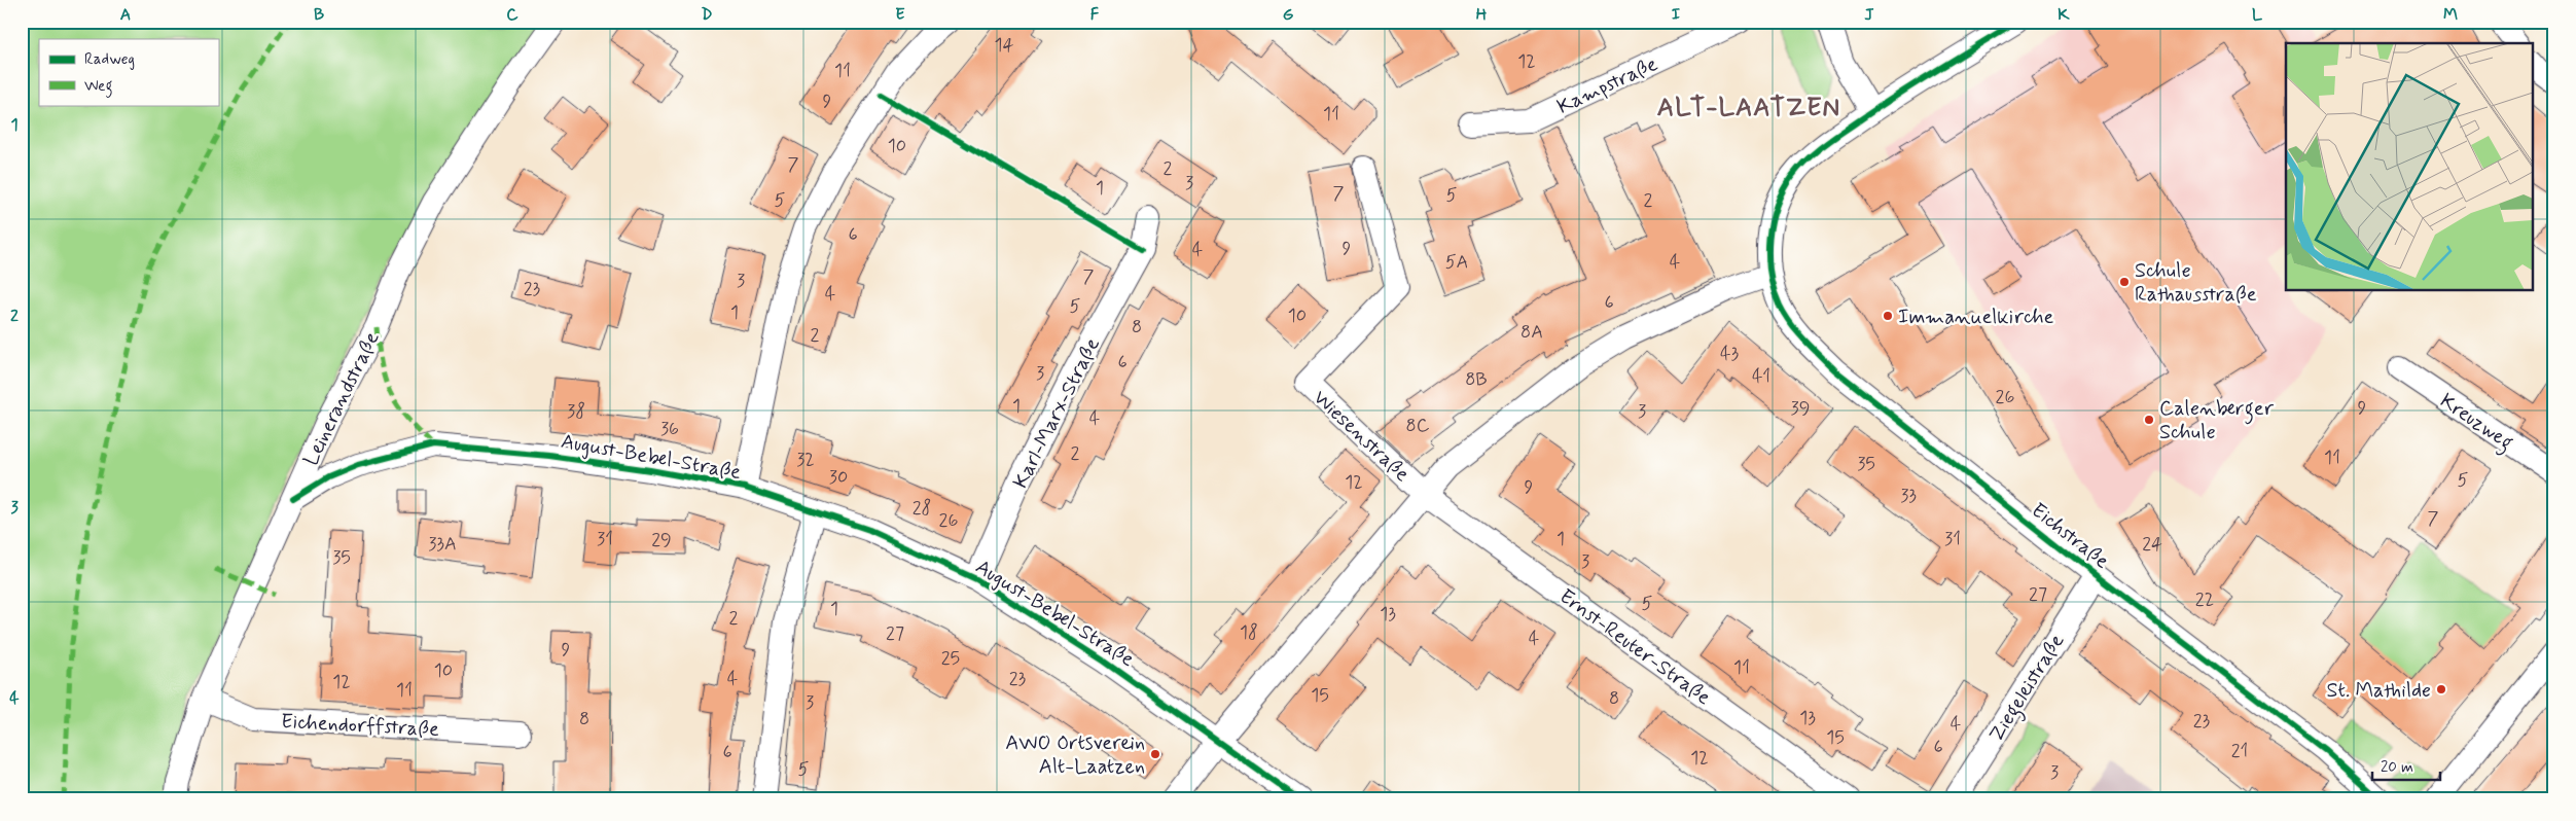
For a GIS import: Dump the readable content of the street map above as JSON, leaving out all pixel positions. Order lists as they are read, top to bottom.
{
  "streets": {
    "street": [
      "Kampstraße",
      "Leinerandstraße",
      "Karl-Marx-Straße",
      "Kreuzweg",
      "Wiesenstraße",
      "August-Bebel-Straße",
      "Eichstraße",
      "Ernst-Reuter-Straße",
      "Ziegeleistraße",
      "Eichendorffstraße"
    ]
  },
  "crossings": [
    ["Leinerandstraße", "August-Bebel-Straße"],
    ["Leinerandstraße", "Eichendorffstraße"],
    ["Karl-Marx-Straße", "August-Bebel-Straße"],
    ["Wiesenstraße", "August-Bebel-Straße"],
    ["Wiesenstraße", "Eichstraße"],
    ["Wiesenstraße", "Ernst-Reuter-Straße"],
    ["Eichstraße", "Ziegeleistraße"]
  ],
  "districts": ["ALT-LAATZEN"],
  "places": [
    "Schule Rathausstraße",
    "Immanuelkirche",
    "Calenberger Schule",
    "St. Mathilde",
    "AWO Ortsverein Alt-Laatzen"
  ],
  "house_numbers": [
    "14",
    "12",
    "11",
    "9",
    "11",
    "10",
    "7",
    "2",
    "3",
    "1",
    "7",
    "5",
    "5",
    "2",
    "6",
    "9",
    "4",
    "5A",
    "4",
    "7",
    "3",
    "23",
    "4",
    "6",
    "5",
    "1",
    "10",
    "8",
    "8A",
    "2",
    "43",
    "6",
    "3",
    "41",
    "8B",
    "26",
    "1",
    "39",
    "9",
    "38",
    "3",
    "4",
    "8C",
    "36",
    "2",
    "11",
    "32",
    "35",
    "30",
    "5",
    "12",
    "9",
    "33",
    "28",
    "7",
    "26",
    "31",
    "1",
    "31",
    "29",
    "33A",
    "24",
    "35",
    "3",
    "27",
    "22",
    "5",
    "1",
    "13",
    "2",
    "18",
    "27",
    "4",
    "9",
    "25",
    "11",
    "10",
    "4",
    "23",
    "12",
    "11",
    "15",
    "8",
    "3",
    "13",
    "8",
    "23",
    "4",
    "15",
    "6",
    "21",
    "6",
    "12",
    "5",
    "3"
  ],
  "legend": ["Radweg", "Weg"],
  "scale_bar": "20 m",
  "grid": {
    "columns": [
      "A",
      "B",
      "C",
      "D",
      "E",
      "F",
      "G",
      "H",
      "I",
      "J",
      "K",
      "L",
      "M"
    ],
    "rows": [
      "1",
      "2",
      "3",
      "4"
    ]
  }
}
